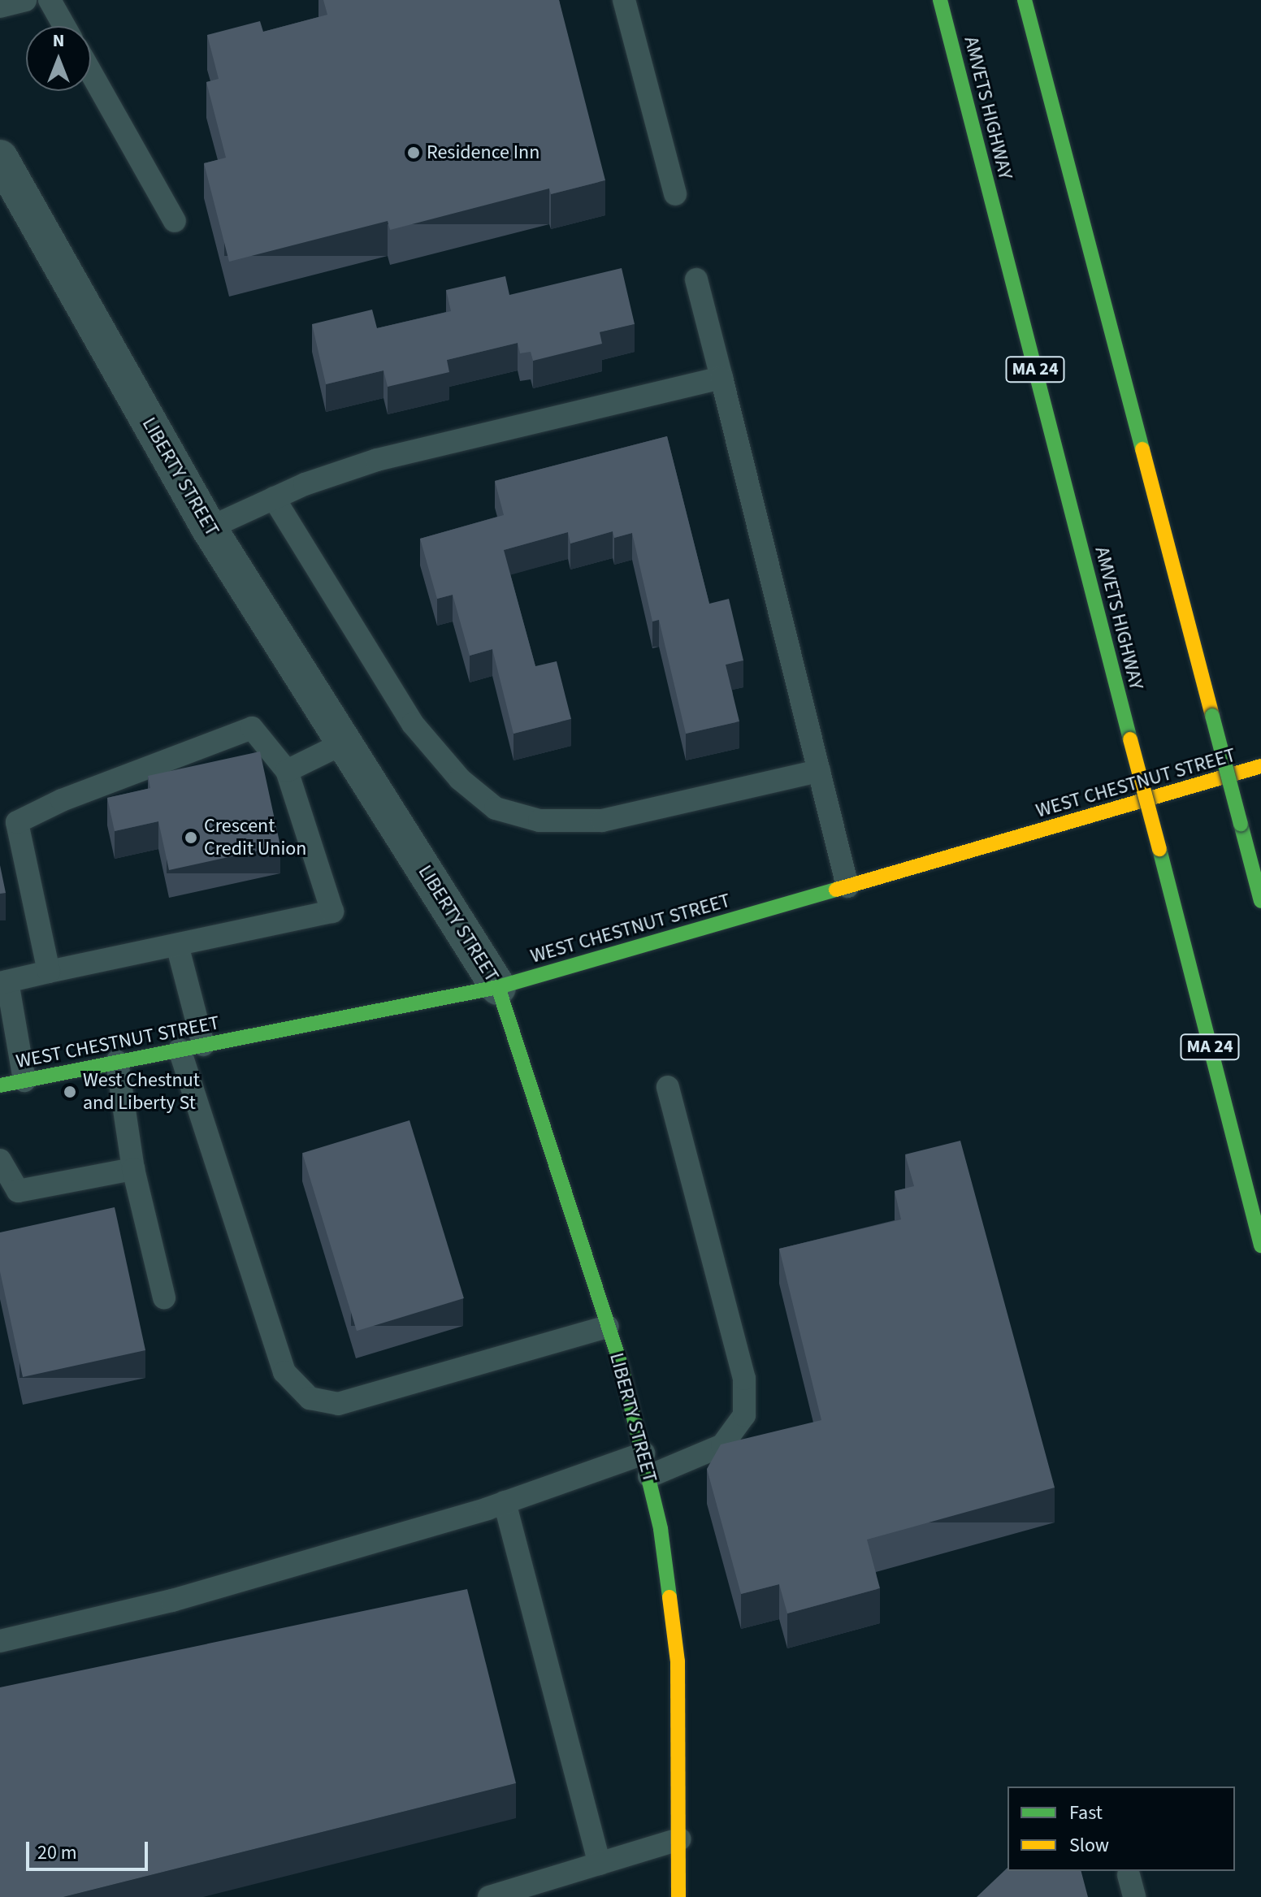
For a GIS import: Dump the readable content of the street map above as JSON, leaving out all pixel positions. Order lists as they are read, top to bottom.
{
  "streets": {
    "main road": [
      "AMVETS HIGHWAY",
      "MA 24",
      "LIBERTY STREET",
      "WEST CHESTNUT STREET"
    ]
  },
  "crossings": [
    ["LIBERTY STREET", "WEST CHESTNUT STREET"]
  ],
  "places": ["Residence Inn", "Crescent Credit Union", "West Chestnut and Liberty St"],
  "legend": ["Fast", "Slow"],
  "scale_bar": "20 m",
  "north": "top"
}
